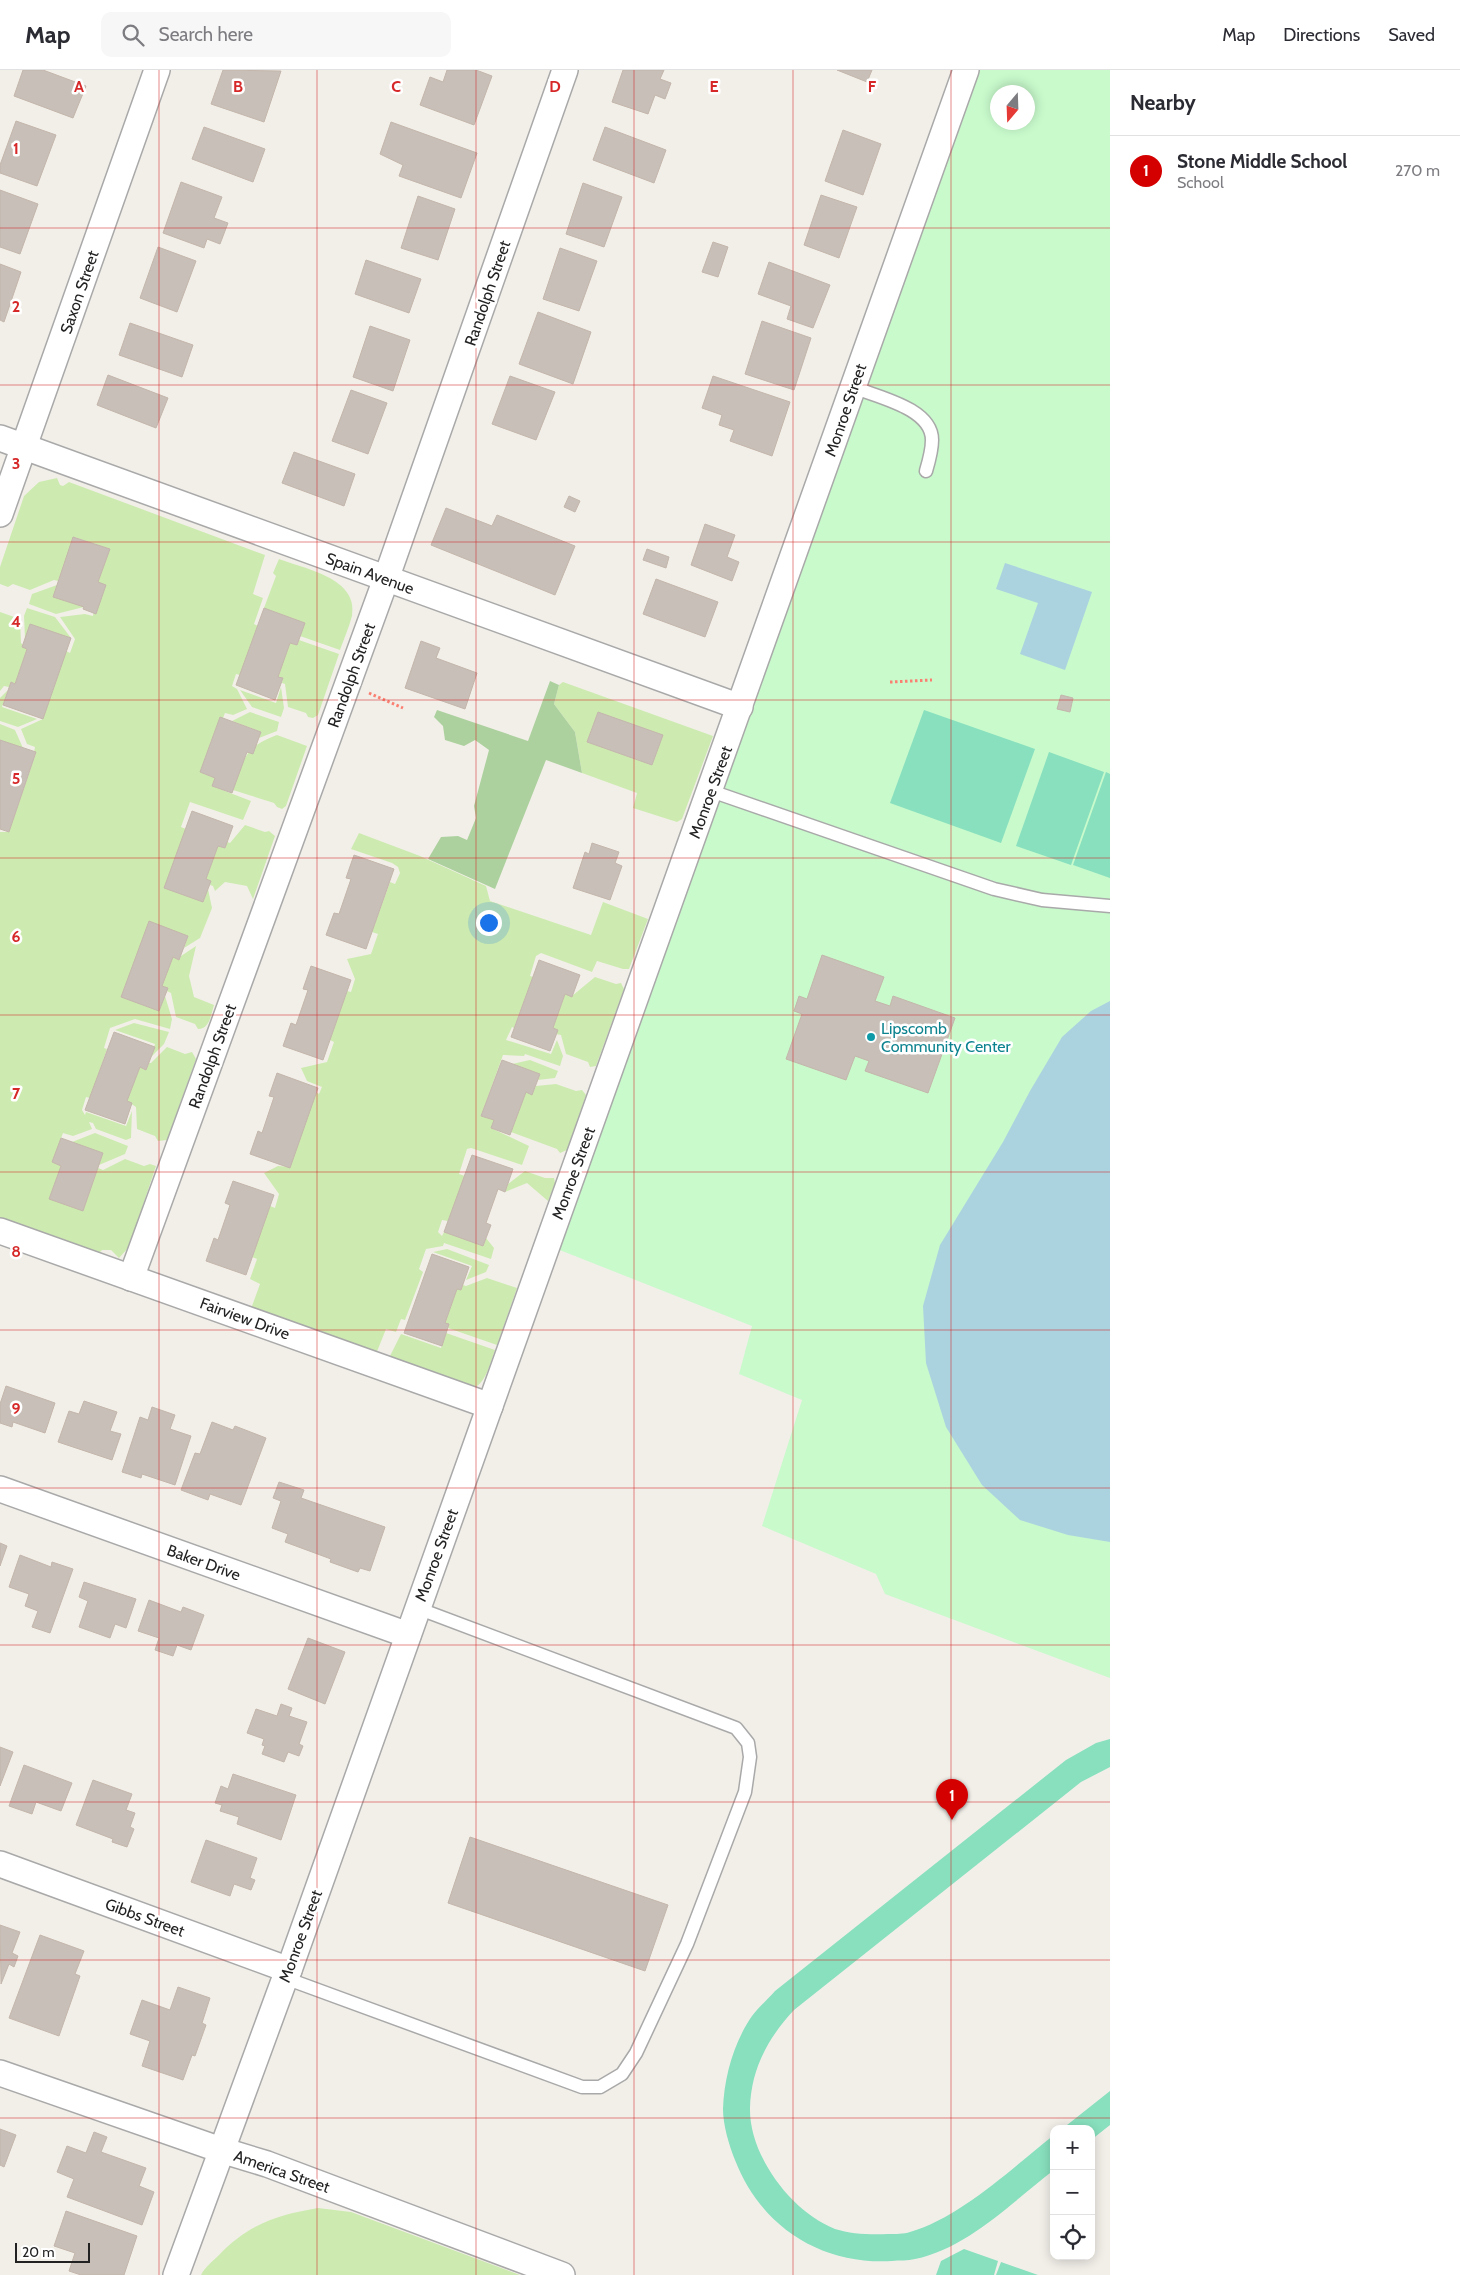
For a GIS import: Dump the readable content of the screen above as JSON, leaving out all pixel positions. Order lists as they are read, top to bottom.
{
  "streets": {
    "street": [
      "Saxon Street",
      "Randolph Street",
      "Monroe Street",
      "Spain Avenue",
      "Fairview Drive",
      "Baker Drive",
      "Gibbs Street",
      "America Street"
    ]
  },
  "crossings": [
    ["Saxon Street", "Spain Avenue"],
    ["Randolph Street", "Spain Avenue"],
    ["Randolph Street", "Fairview Drive"],
    ["Monroe Street", "Spain Avenue"],
    ["Monroe Street", "Fairview Drive"],
    ["Monroe Street", "Baker Drive"],
    ["Monroe Street", "Gibbs Street"],
    ["Monroe Street", "America Street"]
  ],
  "places": ["Lipscomb Community Center"],
  "scale_bar": "20 m",
  "north": "bottom",
  "page": {
    "header": "Map",
    "search": "Search here",
    "nav": ["Map", "Directions", "Saved"],
    "heading": "Nearby",
    "list": [
      {
        "mark": "1",
        "name": "Stone Middle School",
        "note": "School",
        "value": "270 m"
      }
    ],
    "pins": "1",
    "map_buttons": ["+", "−"],
    "scale": "20 m"
  },
  "grid": {
    "columns": [
      "A",
      "B",
      "C",
      "D",
      "E",
      "F"
    ],
    "rows": [
      "1",
      "2",
      "3",
      "4",
      "5",
      "6",
      "7",
      "8",
      "9"
    ]
  }
}
